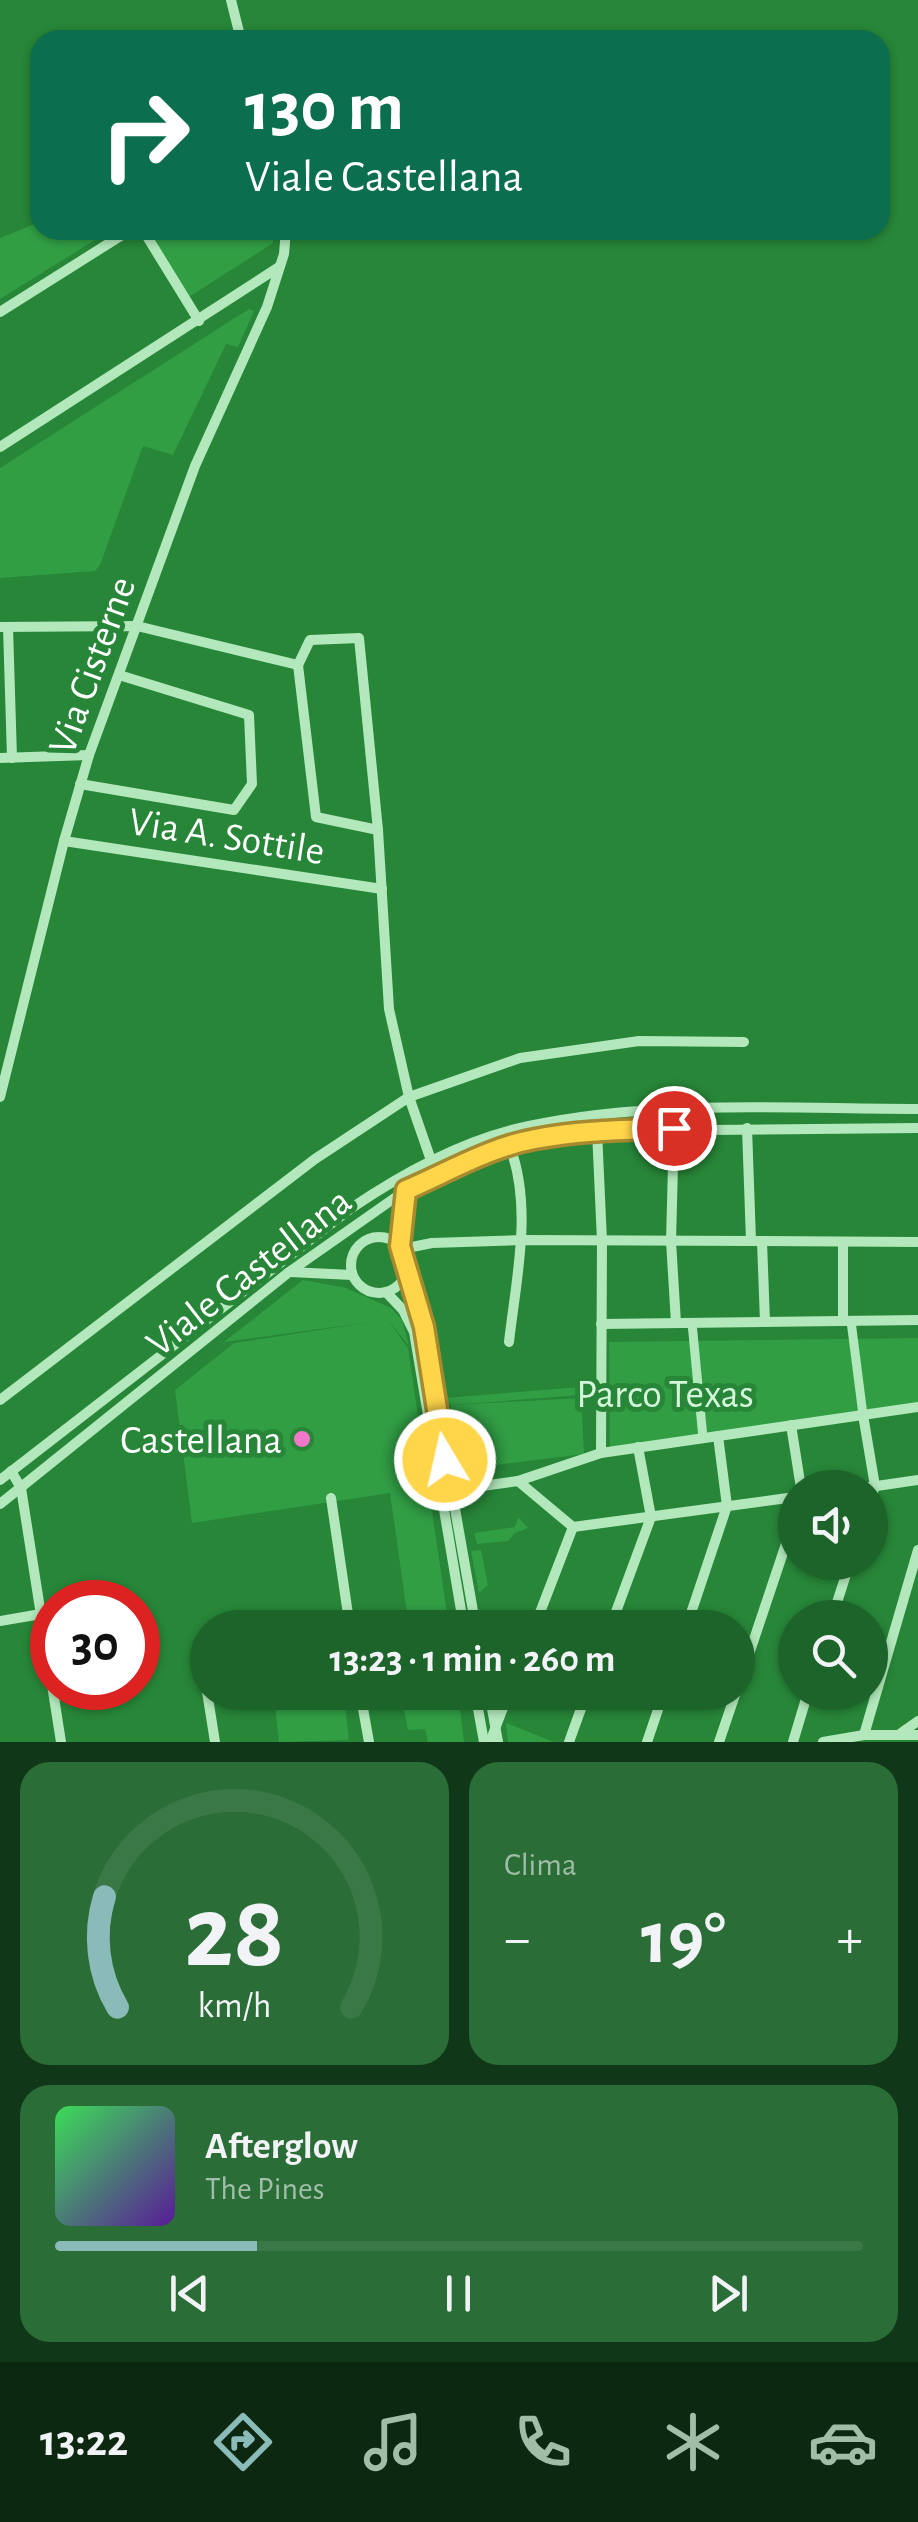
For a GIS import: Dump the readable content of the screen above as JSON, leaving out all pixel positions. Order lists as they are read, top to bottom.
{
  "streets": {
    "street": ["Via Cisterne", "Via A. Sottile", "Viale Castellana"]
  },
  "crossings": [
    ["Via Cisterne", "Via A. Sottile"]
  ],
  "parks": ["Parco Texas"],
  "places": ["Castellana"],
  "page": {
    "turn": ["130 m", "Viale Castellana"],
    "limit": "30",
    "trip": "13:23 · 1 min · 260 m",
    "tile": "Clima",
    "heat": ["−", "19°", "+"],
    "song": ["Afterglow", "The Pines"],
    "tabs": "13:22",
    "gauge": ["28", "km/h"]
  }
}
